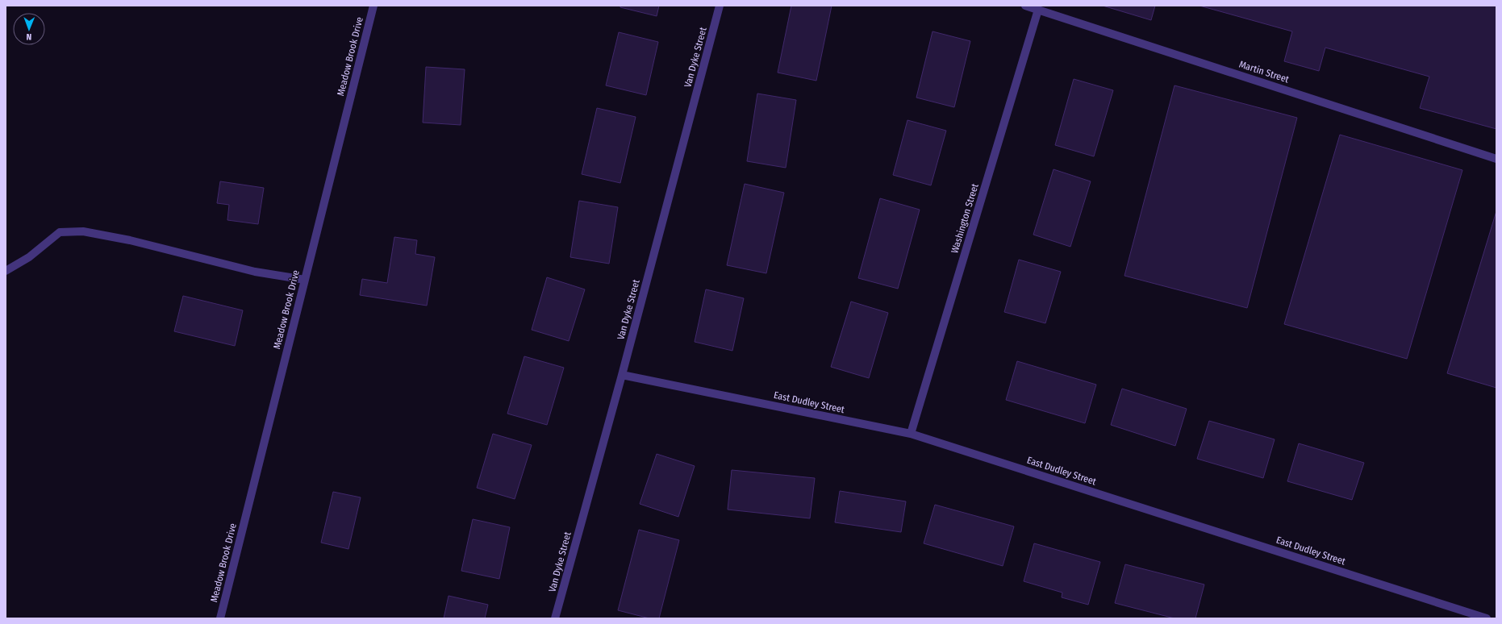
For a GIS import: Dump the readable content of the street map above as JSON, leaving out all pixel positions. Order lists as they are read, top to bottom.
{
  "streets": {
    "street": [
      "Meadow Brook Drive",
      "Van Dyke Street",
      "Martin Street",
      "Washington Street",
      "East Dudley Street"
    ]
  },
  "crossings": [
    ["Van Dyke Street", "East Dudley Street"],
    ["Martin Street", "Washington Street"],
    ["Washington Street", "East Dudley Street"]
  ],
  "north": "bottom"
}
